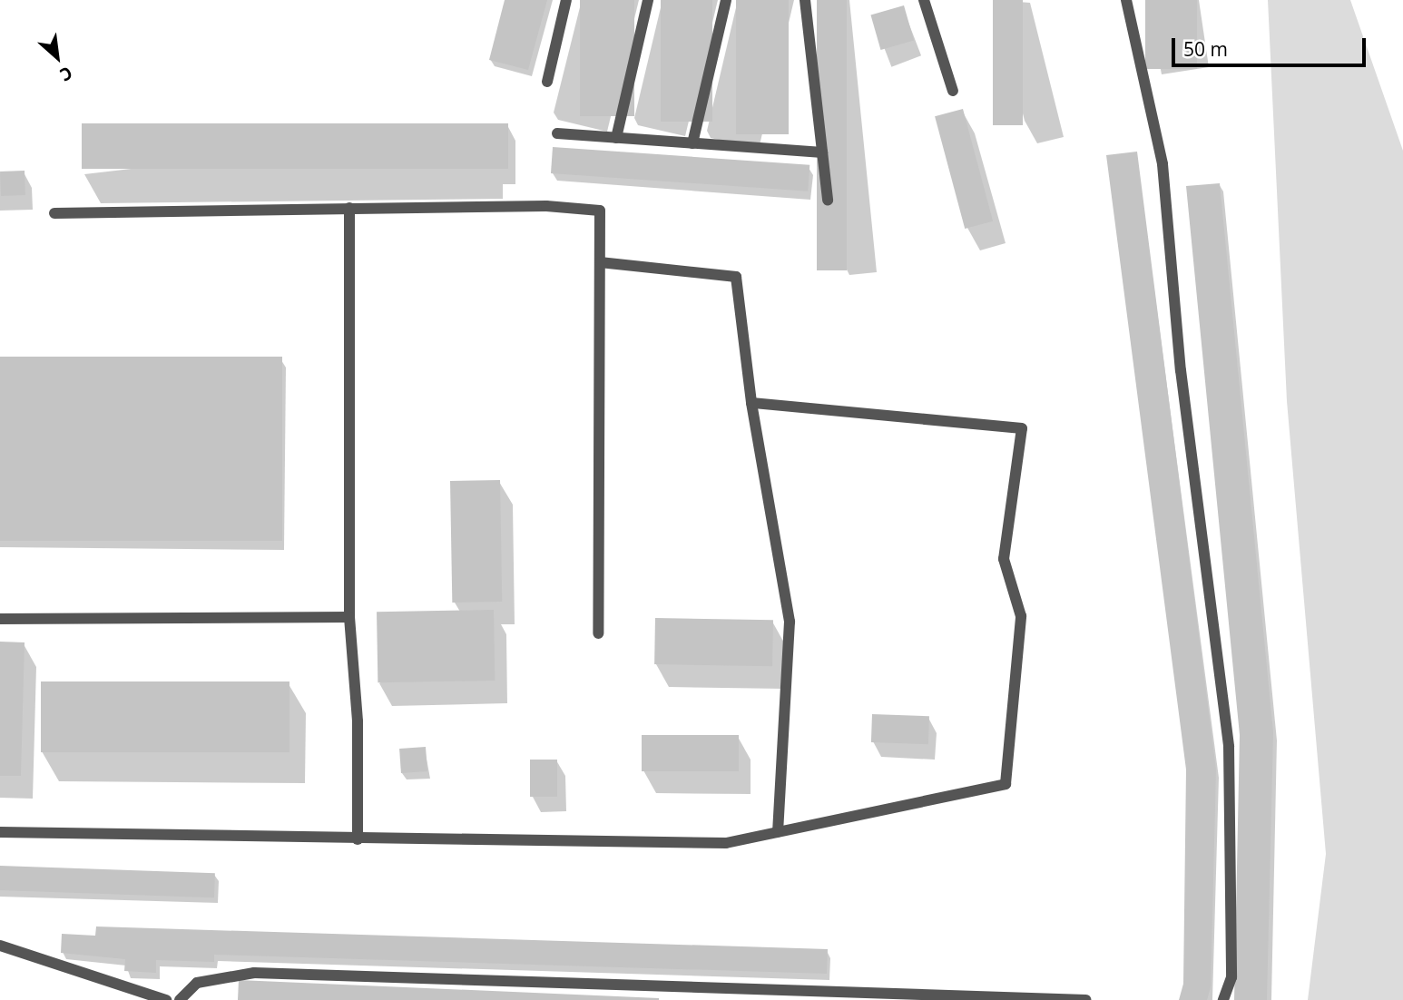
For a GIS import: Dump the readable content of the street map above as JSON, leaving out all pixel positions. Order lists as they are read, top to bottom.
{
  "scale_bar": "50 m",
  "north": "bottom right"
}
